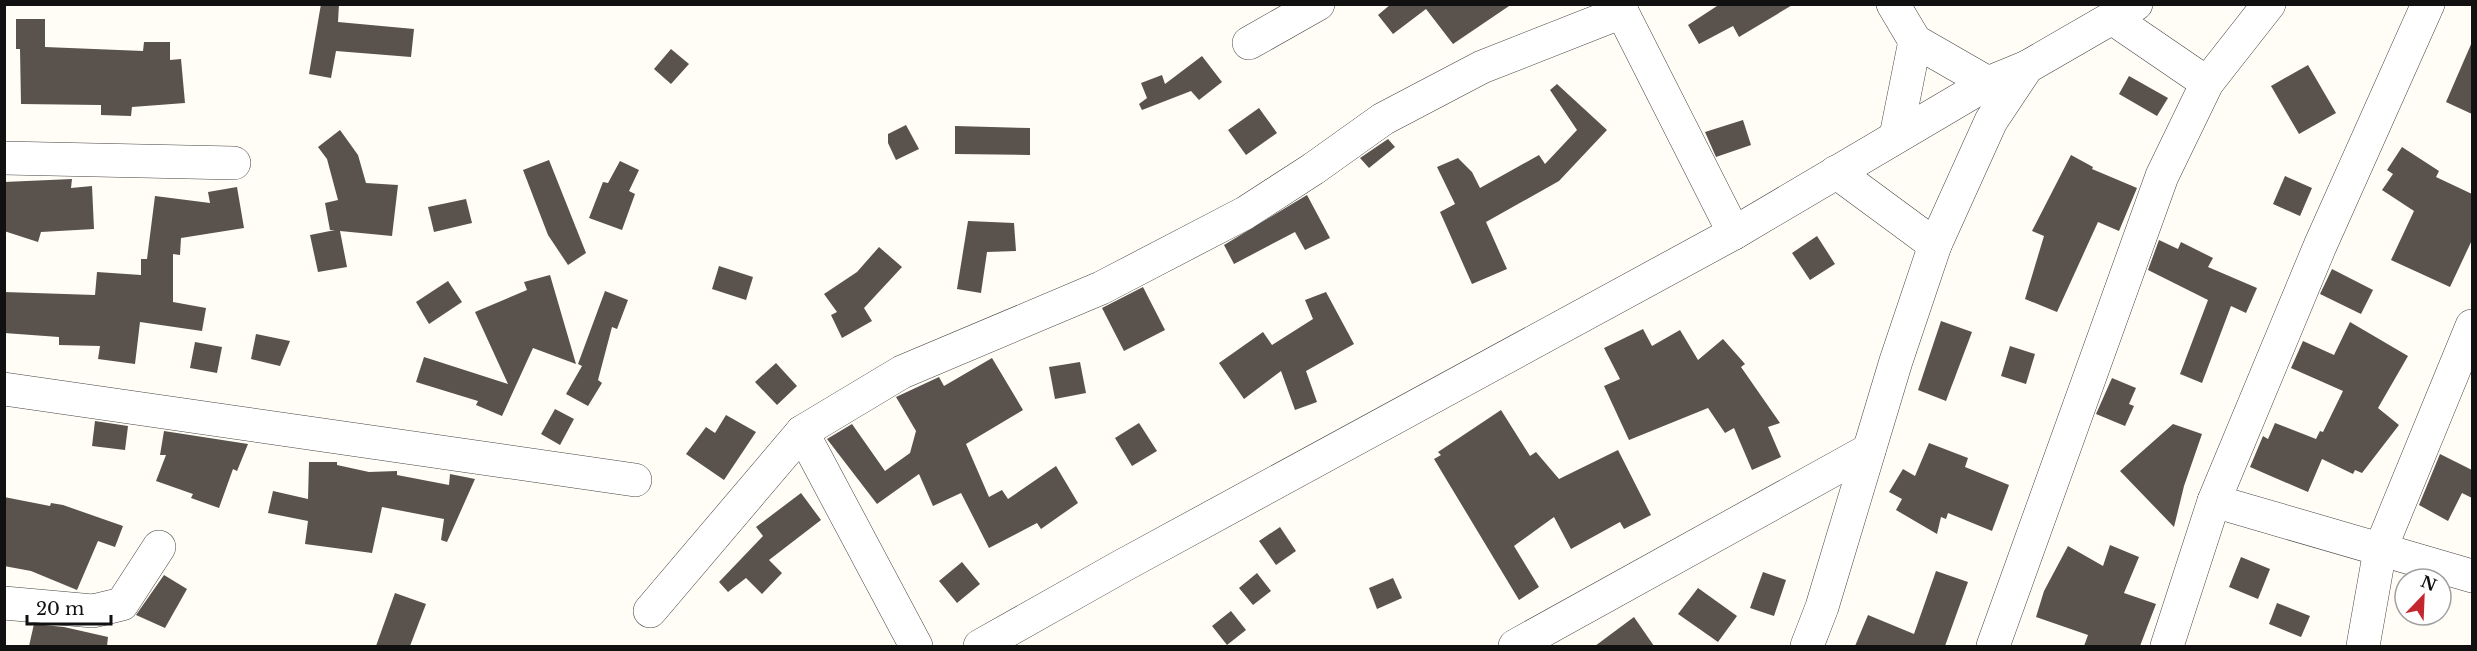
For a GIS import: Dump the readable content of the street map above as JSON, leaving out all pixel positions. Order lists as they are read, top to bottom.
{
  "scale_bar": "20 m",
  "north": "top right"
}
